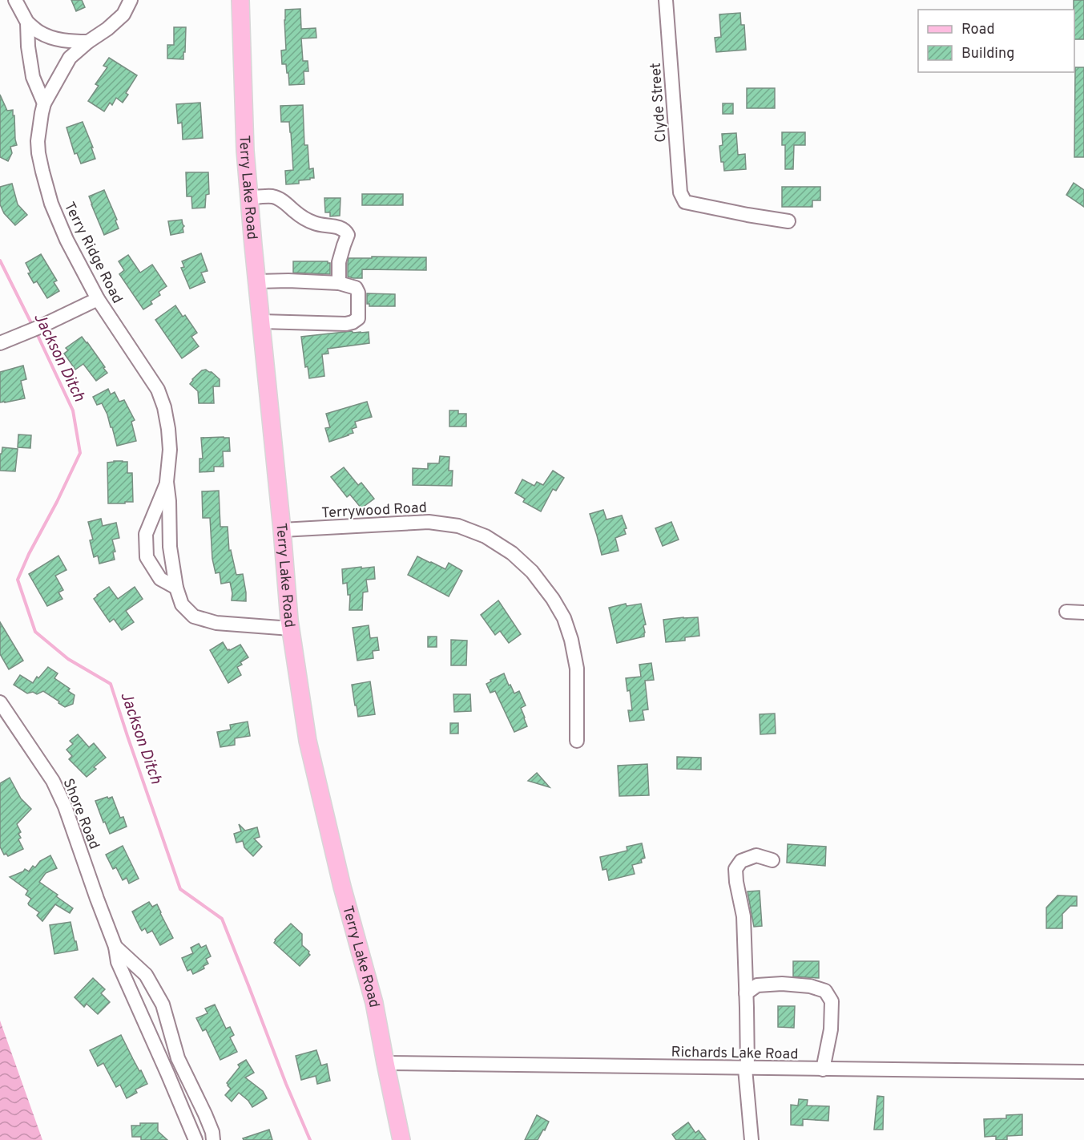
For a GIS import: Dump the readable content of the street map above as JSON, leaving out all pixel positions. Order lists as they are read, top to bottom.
{
  "streets": {
    "main road": ["Terry Lake Road"],
    "street": [
      "Clyde Street",
      "Terry Ridge Road",
      "Terrywood Road",
      "Shore Road",
      "Richards Lake Road"
    ]
  },
  "crossings": [
    ["Terry Lake Road", "Terry Ridge Road"],
    ["Terry Lake Road", "Terrywood Road"],
    ["Terry Lake Road", "Richards Lake Road"]
  ],
  "water": ["Jackson Ditch"],
  "legend": ["Road", "Building"]
}
